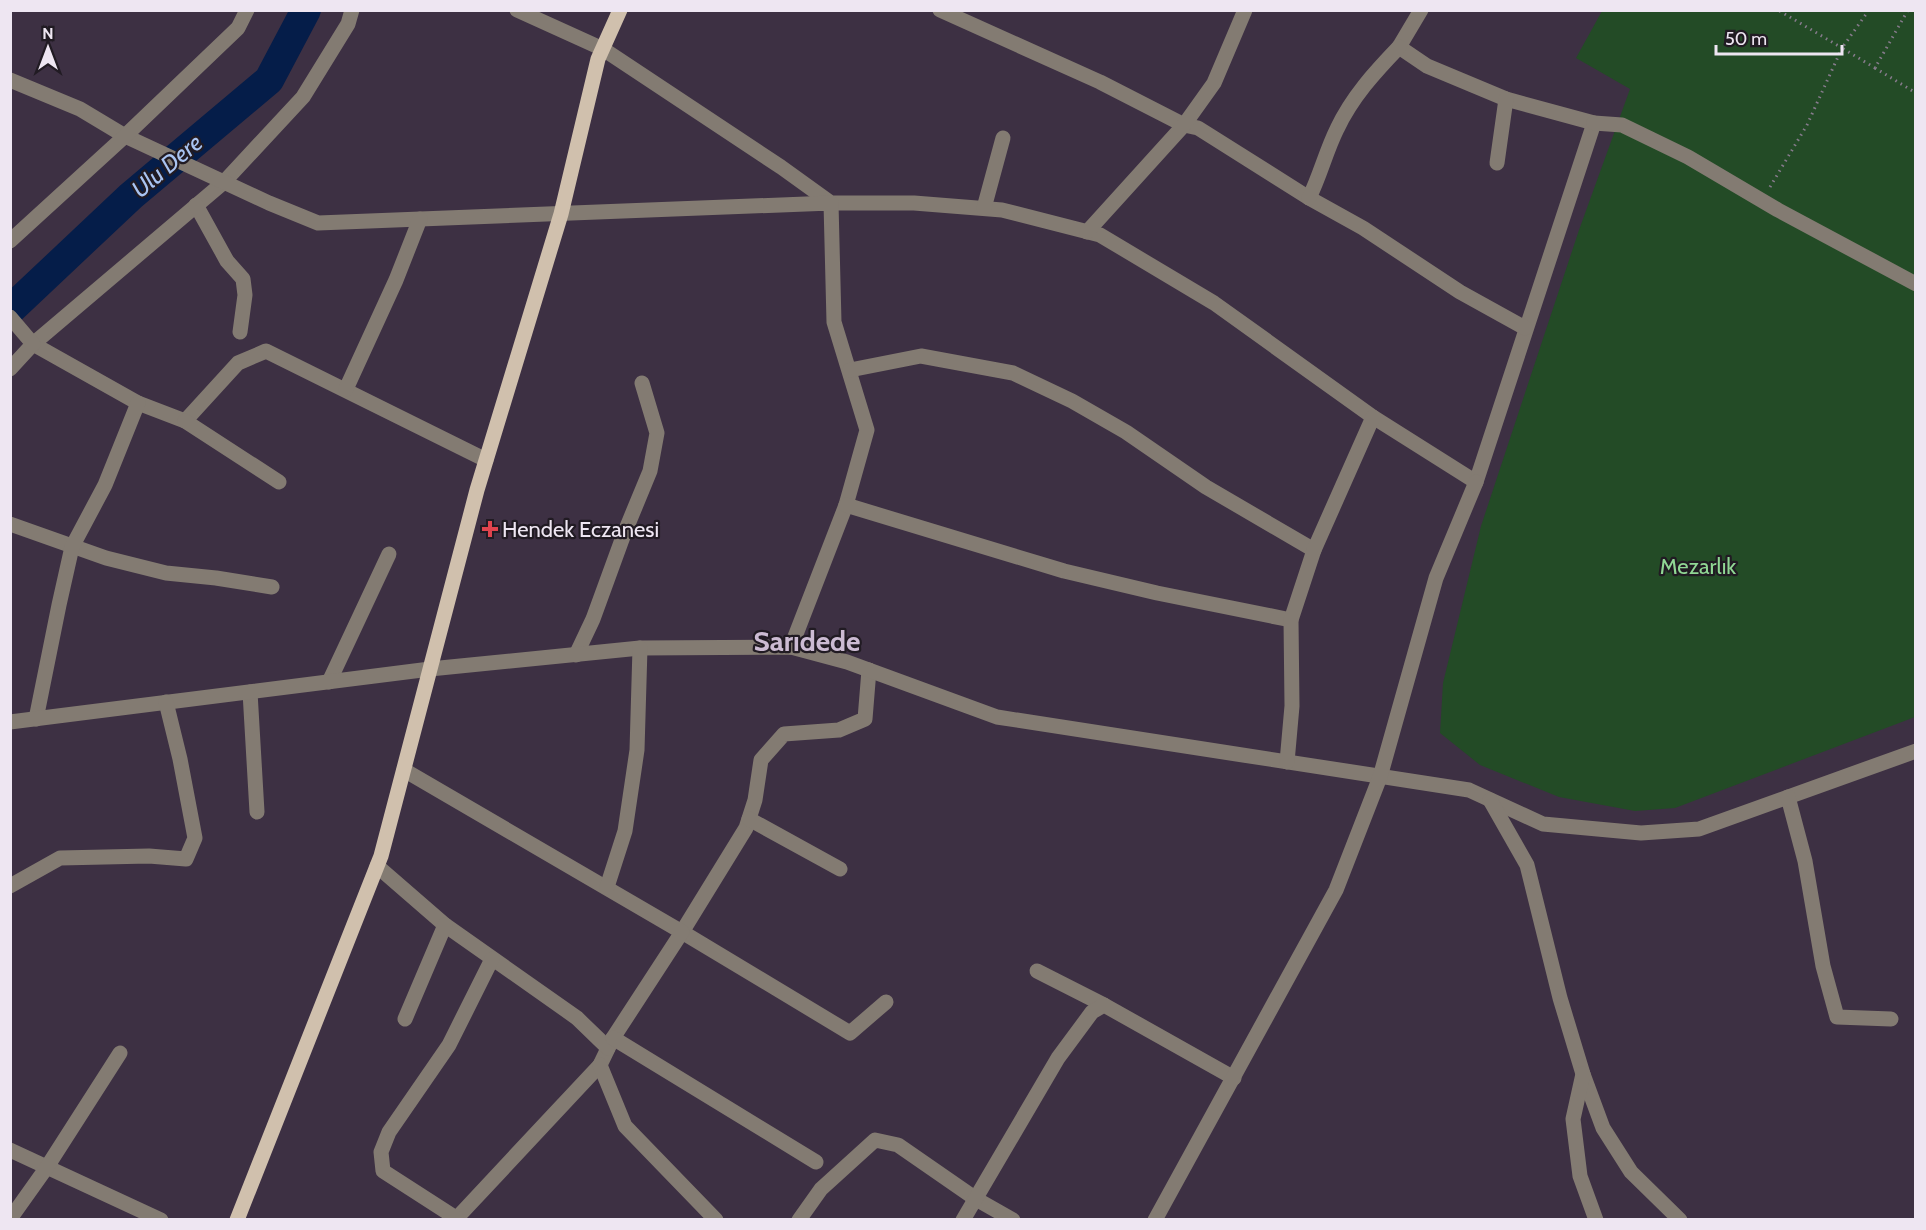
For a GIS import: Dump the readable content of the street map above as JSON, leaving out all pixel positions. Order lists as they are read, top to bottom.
{
  "districts": ["Sarıdede"],
  "water": ["Ulu Dere"],
  "parks": ["Mezarlık"],
  "places": {
    "health": ["Hendek Eczanesi"]
  },
  "scale_bar": "50 m",
  "north": "top"
}
